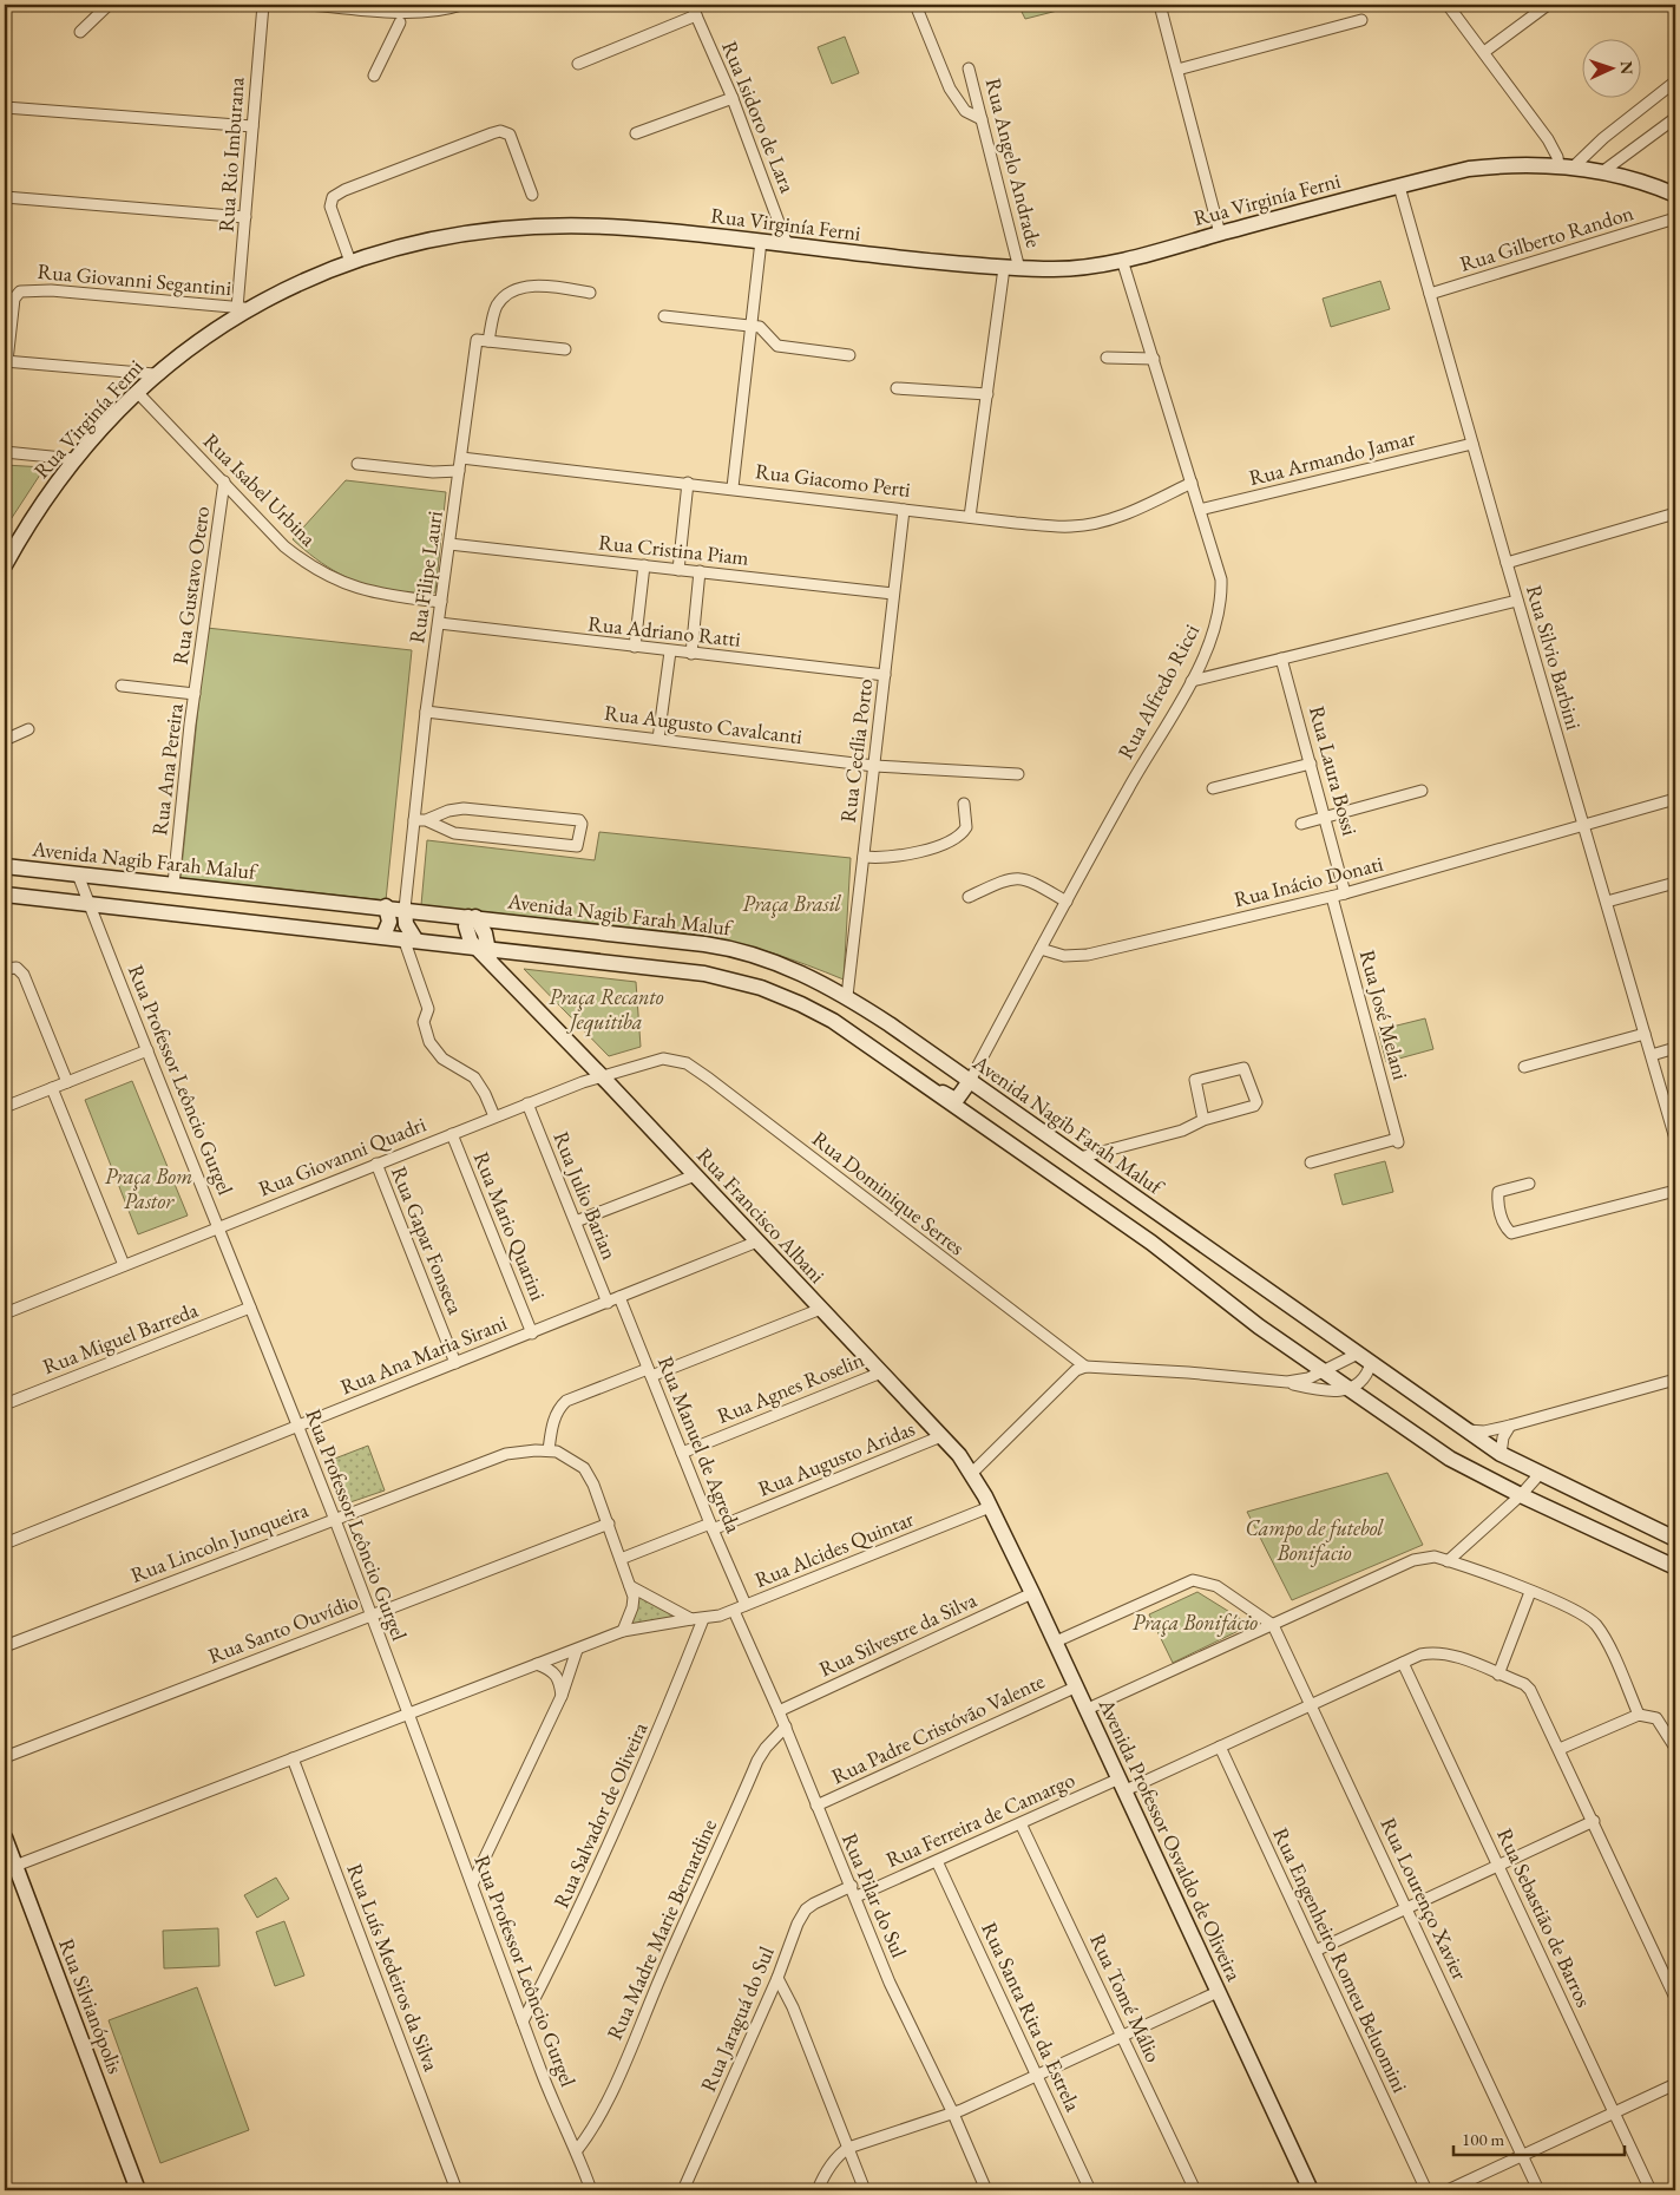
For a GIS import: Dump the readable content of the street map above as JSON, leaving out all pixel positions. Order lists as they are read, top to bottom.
{
  "streets": {
    "main road": [
      "Rua Virginía Ferni",
      "Avenida Nagib Farah Maluf",
      "Rua Francisco Albani",
      "Avenida Professor Osvaldo de Oliveira",
      "Rua Silvianópolis"
    ],
    "street": [
      "Rua Isidoro de Lara",
      "Rua Rio Imburana",
      "Rua Angelo Andrade",
      "Rua Gilberto Randon",
      "Rua Giovanni Segantini",
      "Rua Armando Jamar",
      "Rua Giacomo Perti",
      "Rua Isabel Urbina",
      "Rua Cristina Piam",
      "Rua Filipe Lauri",
      "Rua Gustavo Otero",
      "Rua Adriano Ratti",
      "Rua Silvio Barbini",
      "Rua Alfredo Ricci",
      "Rua Augusto Cavalcanti",
      "Rua Cecília Porto",
      "Rua Ana Pereira",
      "Rua Laura Bossi",
      "Rua Inácio Donati",
      "Rua José Melani",
      "Rua Professor Leôncio Gurgel",
      "Rua Giovanni Quadri",
      "Rua Dominique Serres",
      "Rua Julio Barian",
      "Rua Mario Quarini",
      "Rua Gapar Fonseca",
      "Rua Miguel Barreda",
      "Rua Ana Maria Sirani",
      "Rua Agnes Roselin",
      "Rua Manuel de Agreda",
      "Rua Augusto Aridas",
      "Rua Lincoln Junqueira",
      "Rua Alcides Quintar",
      "Rua Santo Ouvídio",
      "Rua Silvestre da Silva",
      "Rua Padre Cristóvão Valente",
      "Rua Salvador de Oliveira",
      "Rua Ferreira de Camargo",
      "Rua Pilar do Sul",
      "Rua Lourenço Xavier",
      "Rua Sebastião de Barros",
      "Rua Madre Marie Bernardine",
      "Rua Engenheiro Romeu Beluomini",
      "Rua Luís Medeiros da Silva",
      "Rua Tomé Málio",
      "Rua Santa Rita da Estrela",
      "Rua Jaraguá do Sul"
    ]
  },
  "crossings": [
    ["Rua Isidoro de Lara", "Rua Virginía Ferni"],
    ["Rua Rio Imburana", "Rua Virginía Ferni"],
    ["Rua Rio Imburana", "Rua Giovanni Segantini"],
    ["Rua Angelo Andrade", "Rua Virginía Ferni"],
    ["Rua Virginía Ferni", "Rua Giovanni Segantini"],
    ["Rua Virginía Ferni", "Rua Isabel Urbina"],
    ["Rua Virginía Ferni", "Rua Silvio Barbini"],
    ["Rua Virginía Ferni", "Rua Alfredo Ricci"],
    ["Rua Gilberto Randon", "Rua Silvio Barbini"],
    ["Rua Armando Jamar", "Rua Silvio Barbini"],
    ["Rua Armando Jamar", "Rua Alfredo Ricci"],
    ["Rua Giacomo Perti", "Rua Filipe Lauri"],
    ["Rua Giacomo Perti", "Rua Alfredo Ricci"],
    ["Rua Giacomo Perti", "Rua Cecília Porto"],
    ["Rua Isabel Urbina", "Rua Filipe Lauri"],
    ["Rua Isabel Urbina", "Rua Gustavo Otero"],
    ["Rua Cristina Piam", "Rua Filipe Lauri"],
    ["Rua Cristina Piam", "Rua Cecília Porto"],
    ["Rua Filipe Lauri", "Rua Adriano Ratti"],
    ["Rua Filipe Lauri", "Rua Augusto Cavalcanti"],
    ["Rua Filipe Lauri", "Avenida Nagib Farah Maluf"],
    ["Rua Gustavo Otero", "Rua Ana Pereira"],
    ["Rua Adriano Ratti", "Rua Cecília Porto"],
    ["Rua Silvio Barbini", "Rua Inácio Donati"],
    ["Rua Alfredo Ricci", "Avenida Nagib Farah Maluf"],
    ["Rua Alfredo Ricci", "Rua Inácio Donati"],
    ["Rua Augusto Cavalcanti", "Rua Cecília Porto"],
    ["Rua Cecília Porto", "Avenida Nagib Farah Maluf"],
    ["Rua Ana Pereira", "Avenida Nagib Farah Maluf"],
    ["Rua Laura Bossi", "Rua Inácio Donati"],
    ["Avenida Nagib Farah Maluf", "Rua Professor Leôncio Gurgel"],
    ["Avenida Nagib Farah Maluf", "Rua Francisco Albani"],
    ["Rua Inácio Donati", "Rua José Melani"],
    ["Rua Professor Leôncio Gurgel", "Rua Giovanni Quadri"],
    ["Rua Professor Leôncio Gurgel", "Rua Miguel Barreda"],
    ["Rua Professor Leôncio Gurgel", "Rua Ana Maria Sirani"],
    ["Rua Professor Leôncio Gurgel", "Rua Lincoln Junqueira"],
    ["Rua Professor Leôncio Gurgel", "Rua Santo Ouvídio"],
    ["Rua Professor Leôncio Gurgel", "Rua Salvador de Oliveira"],
    ["Rua Professor Leôncio Gurgel", "Rua Madre Marie Bernardine"],
    ["Rua Giovanni Quadri", "Rua Dominique Serres"],
    ["Rua Giovanni Quadri", "Rua Julio Barian"],
    ["Rua Giovanni Quadri", "Rua Francisco Albani"],
    ["Rua Giovanni Quadri", "Rua Mario Quarini"],
    ["Rua Giovanni Quadri", "Rua Gapar Fonseca"],
    ["Rua Julio Barian", "Rua Ana Maria Sirani"],
    ["Rua Francisco Albani", "Rua Ana Maria Sirani"],
    ["Rua Francisco Albani", "Rua Agnes Roselin"],
    ["Rua Francisco Albani", "Rua Augusto Aridas"],
    ["Rua Francisco Albani", "Rua Alcides Quintar"],
    ["Rua Francisco Albani", "Avenida Professor Osvaldo de Oliveira"],
    ["Rua Mario Quarini", "Rua Ana Maria Sirani"],
    ["Rua Gapar Fonseca", "Rua Ana Maria Sirani"],
    ["Rua Ana Maria Sirani", "Rua Manuel de Agreda"],
    ["Rua Agnes Roselin", "Rua Manuel de Agreda"],
    ["Rua Manuel de Agreda", "Rua Augusto Aridas"],
    ["Rua Manuel de Agreda", "Rua Alcides Quintar"],
    ["Rua Augusto Aridas", "Rua Lincoln Junqueira"],
    ["Rua Lincoln Junqueira", "Rua Alcides Quintar"],
    ["Rua Lincoln Junqueira", "Rua Santo Ouvídio"],
    ["Rua Alcides Quintar", "Rua Salvador de Oliveira"],
    ["Rua Alcides Quintar", "Avenida Professor Osvaldo de Oliveira"],
    ["Rua Alcides Quintar", "Rua Pilar do Sul"],
    ["Rua Silvestre da Silva", "Avenida Professor Osvaldo de Oliveira"],
    ["Rua Silvestre da Silva", "Rua Pilar do Sul"],
    ["Rua Padre Cristóvão Valente", "Avenida Professor Osvaldo de Oliveira"],
    ["Rua Padre Cristóvão Valente", "Rua Pilar do Sul"],
    ["Rua Ferreira de Camargo", "Avenida Professor Osvaldo de Oliveira"],
    ["Rua Ferreira de Camargo", "Rua Pilar do Sul"],
    ["Rua Ferreira de Camargo", "Rua Lourenço Xavier"],
    ["Rua Ferreira de Camargo", "Rua Sebastião de Barros"],
    ["Rua Ferreira de Camargo", "Rua Engenheiro Romeu Beluomini"],
    ["Rua Ferreira de Camargo", "Rua Tomé Málio"],
    ["Rua Ferreira de Camargo", "Rua Santa Rita da Estrela"],
    ["Rua Ferreira de Camargo", "Rua Jaraguá do Sul"],
    ["Rua Pilar do Sul", "Rua Madre Marie Bernardine"],
    ["Rua Pilar do Sul", "Rua Jaraguá do Sul"]
  ],
  "parks": [
    "Praça Brasil",
    "Praça Recanto Jequitiba",
    "Praça Bom Pastor",
    "Campo de futebol Bonifacio",
    "Praça Bonifácio"
  ],
  "scale_bar": "100 m",
  "north": "right"
}
